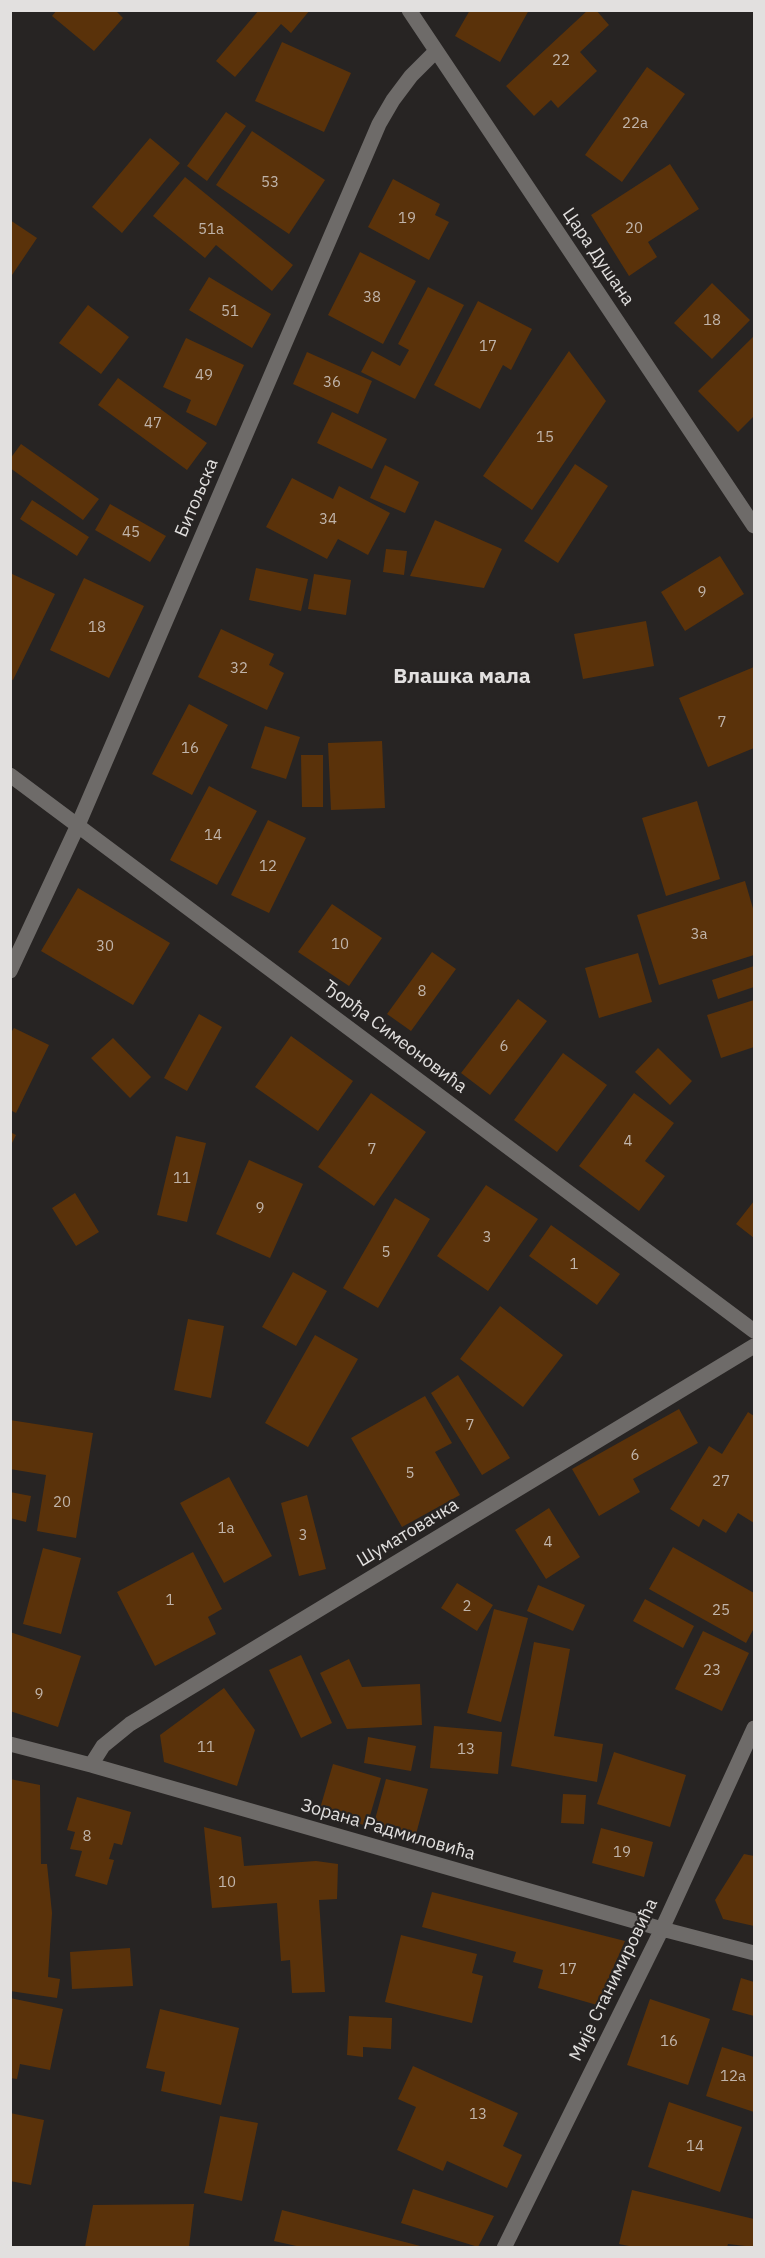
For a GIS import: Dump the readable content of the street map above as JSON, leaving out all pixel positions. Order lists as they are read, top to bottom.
{
  "streets": {
    "street": [
      "Цара Душана",
      "Битољска",
      "Ђорђа Симеоновића",
      "Шуматовачка",
      "Зорана Радмиловића",
      "Мије Станимировића"
    ]
  },
  "crossings": [
    ["Цара Душана", "Битољска"],
    ["Битољска", "Ђорђа Симеоновића"],
    ["Шуматовачка", "Зорана Радмиловића"],
    ["Зорана Радмиловића", "Мије Станимировића"]
  ],
  "districts": ["Влашка мала"],
  "house_numbers": [
    "22",
    "22a",
    "53",
    "19",
    "20",
    "51a",
    "38",
    "51",
    "18",
    "17",
    "49",
    "36",
    "47",
    "15",
    "34",
    "45",
    "9",
    "18",
    "32",
    "7",
    "16",
    "14",
    "12",
    "3a",
    "10",
    "30",
    "8",
    "6",
    "4",
    "7",
    "11",
    "9",
    "3",
    "5",
    "1",
    "7",
    "6",
    "5",
    "27",
    "20",
    "1a",
    "3",
    "4",
    "1",
    "2",
    "25",
    "23",
    "9",
    "11",
    "13",
    "8",
    "19",
    "10",
    "17",
    "16",
    "12a",
    "13",
    "14"
  ]
}
